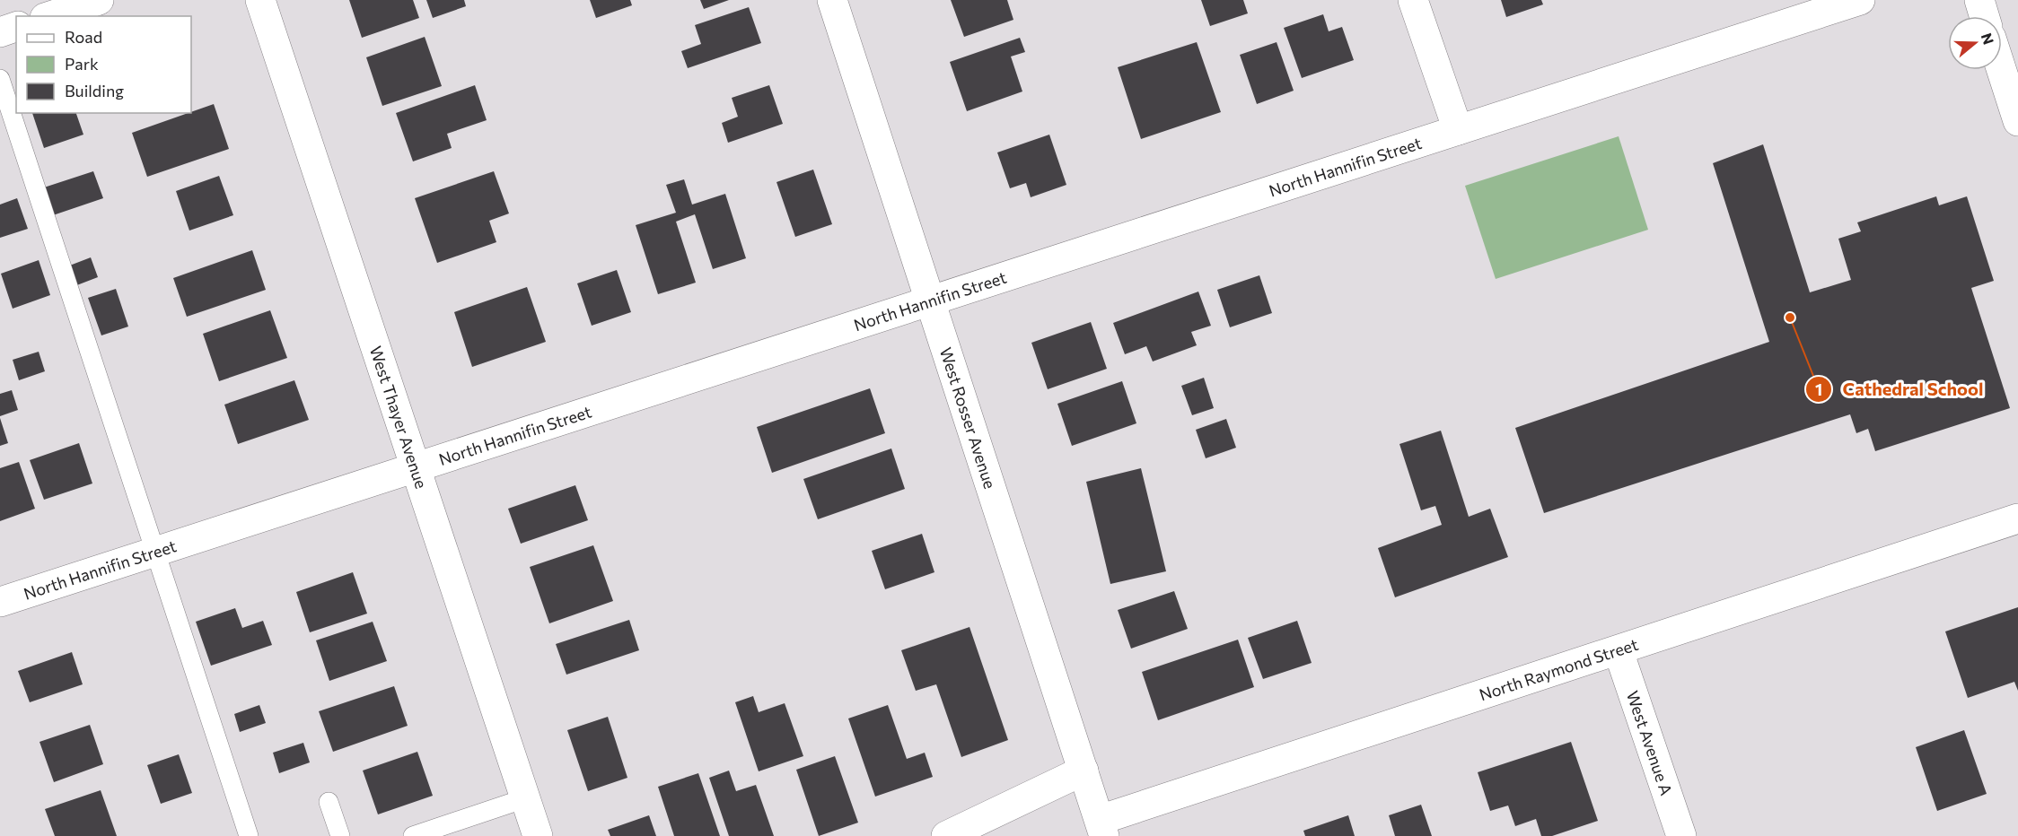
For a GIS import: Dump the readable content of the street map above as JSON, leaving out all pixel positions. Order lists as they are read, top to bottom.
{
  "streets": {
    "street": [
      "North Hannifin Street",
      "West Thayer Avenue",
      "West Rosser Avenue",
      "North Raymond Street",
      "West Avenue A"
    ]
  },
  "crossings": [
    ["North Hannifin Street", "West Thayer Avenue"],
    ["North Hannifin Street", "West Rosser Avenue"],
    ["West Rosser Avenue", "North Raymond Street"],
    ["North Raymond Street", "West Avenue A"]
  ],
  "places": ["Cathedral School"],
  "legend": ["Road", "Park", "Building"],
  "north": "right"
}
